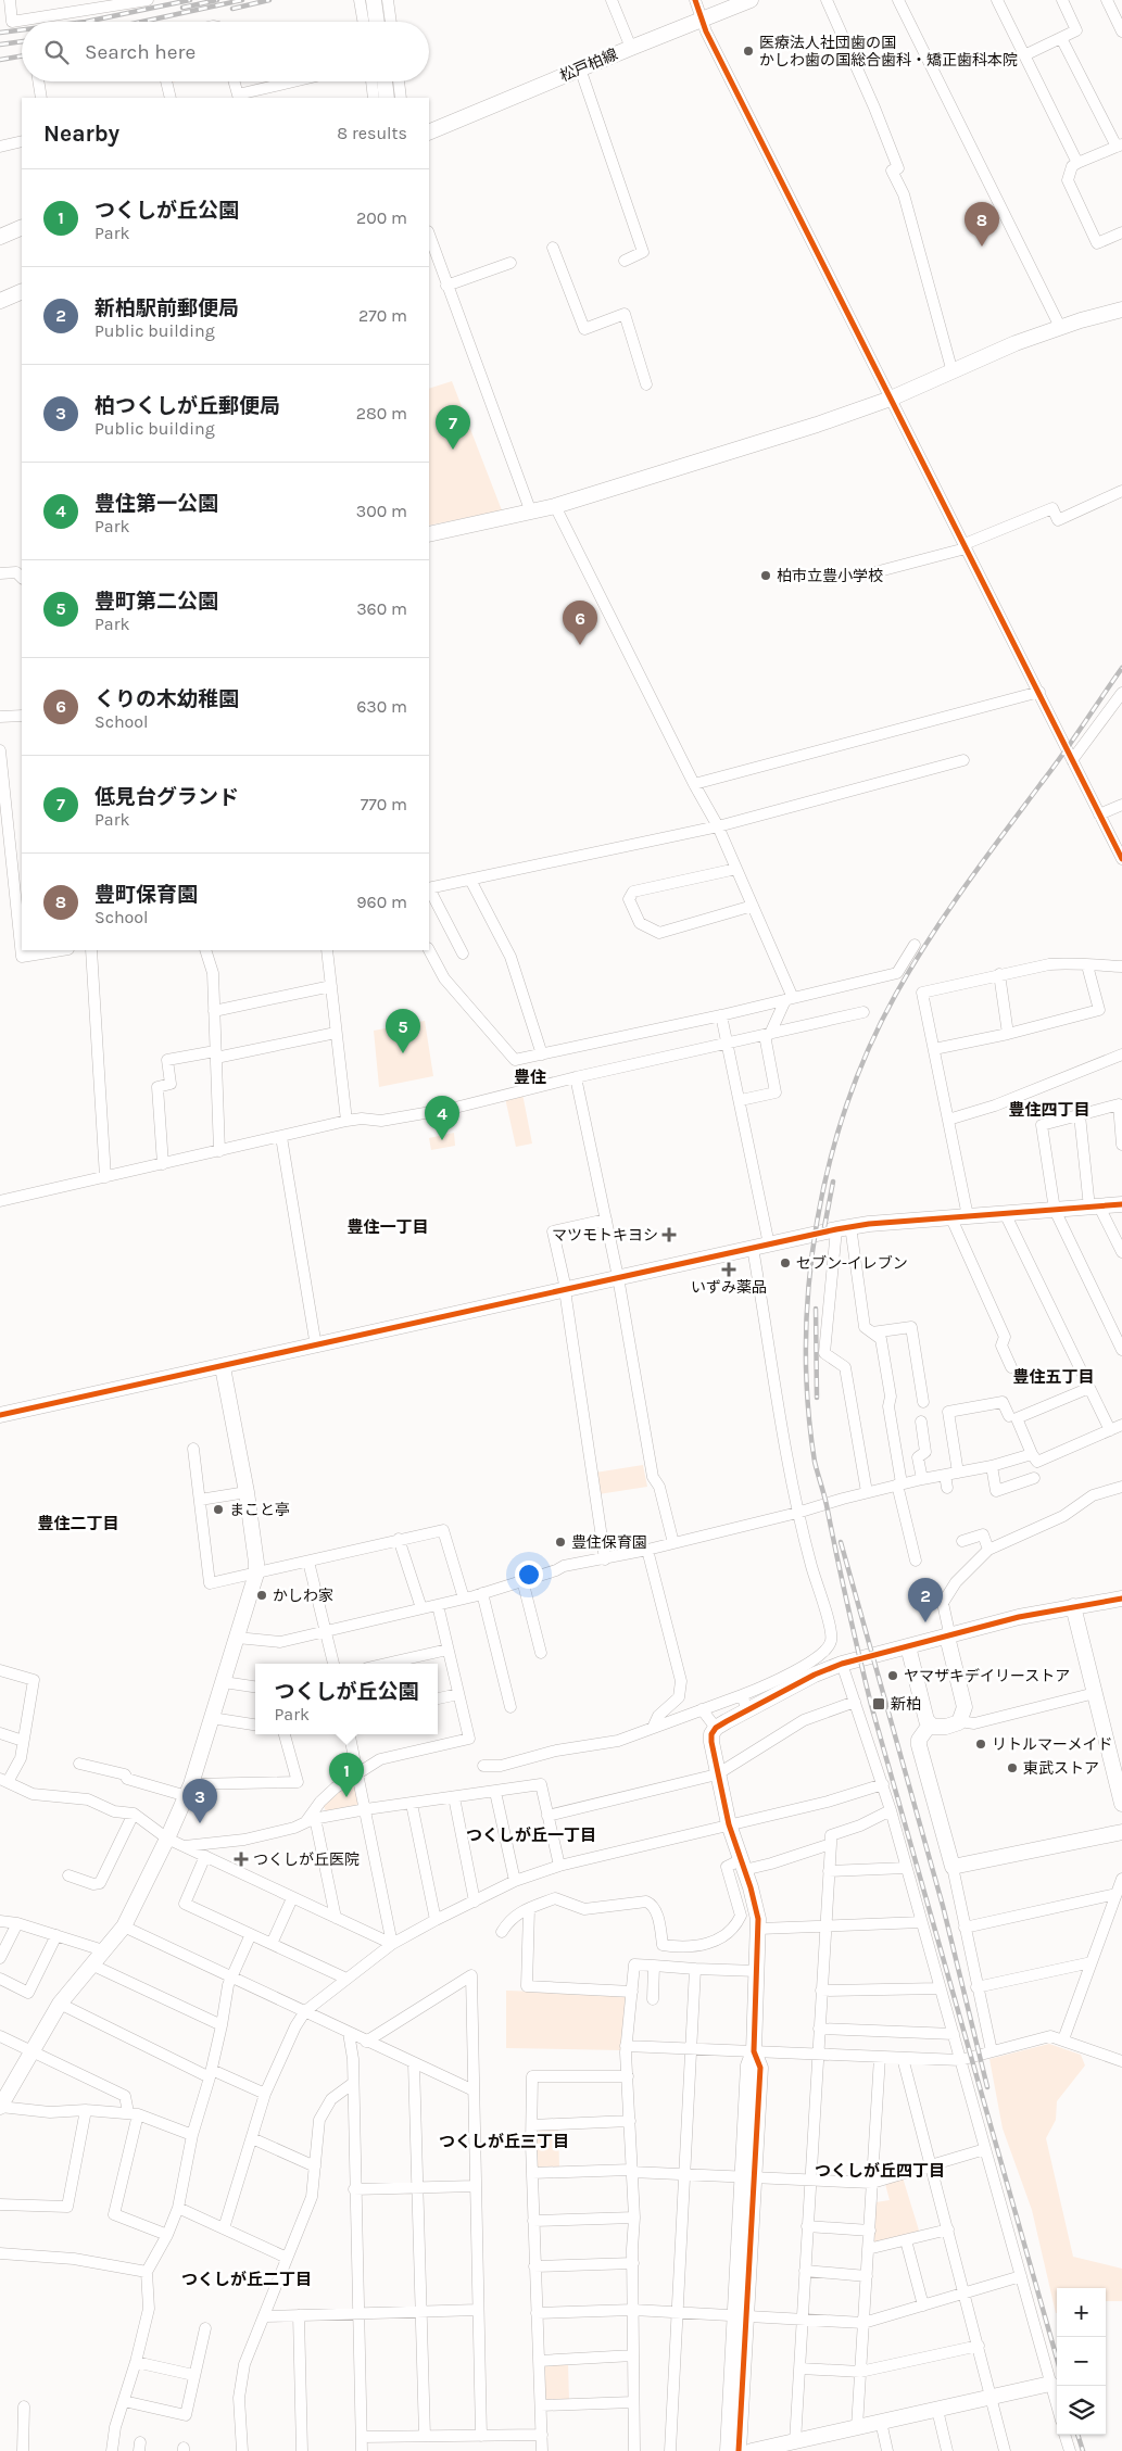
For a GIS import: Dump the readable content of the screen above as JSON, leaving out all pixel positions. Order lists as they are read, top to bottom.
{
  "streets": {
    "street": ["松戸柏線"]
  },
  "districts": [
    "豊住",
    "豊住四丁目",
    "豊住一丁目",
    "豊住五丁目",
    "豊住二丁目",
    "つくしが丘一丁目",
    "つくしが丘三丁目",
    "つくしが丘四丁目",
    "つくしが丘二丁目"
  ],
  "places": {
    "other": [
      "医療法人社団歯の国 かしわ歯の国総合歯科・矯正歯科本院",
      "柏市立豊小学校",
      "セブン-イレブン",
      "まこと亭",
      "豊住保育園",
      "かしわ家",
      "ヤマザキデイリーストア",
      "リトルマーメイド",
      "東武ストア"
    ],
    "health": ["マツモトキヨシ", "いずみ薬品", "つくしが丘医院"],
    "transit": ["新柏"]
  },
  "page": {
    "search": "Search here",
    "heading": ["Nearby", "8 results"],
    "list": [
      {
        "mark": "1",
        "name": "つくしが丘公園",
        "note": "Park",
        "value": "200 m"
      },
      {
        "mark": "2",
        "name": "新柏駅前郵便局",
        "note": "Public building",
        "value": "270 m"
      },
      {
        "mark": "3",
        "name": "柏つくしが丘郵便局",
        "note": "Public building",
        "value": "280 m"
      },
      {
        "mark": "4",
        "name": "豊住第一公園",
        "note": "Park",
        "value": "300 m"
      },
      {
        "mark": "5",
        "name": "豊町第二公園",
        "note": "Park",
        "value": "360 m"
      },
      {
        "mark": "6",
        "name": "くりの木幼稚園",
        "note": "School",
        "value": "630 m"
      },
      {
        "mark": "7",
        "name": "低見台グランド",
        "note": "Park",
        "value": "770 m"
      },
      {
        "mark": "8",
        "name": "豊町保育園",
        "note": "School",
        "value": "960 m"
      }
    ],
    "pins": [
      "8",
      "7",
      "6",
      "5",
      "4",
      "2",
      "1",
      "3"
    ],
    "popup": ["つくしが丘公園", "Park"],
    "map_buttons": ["+", "−"]
  }
}
